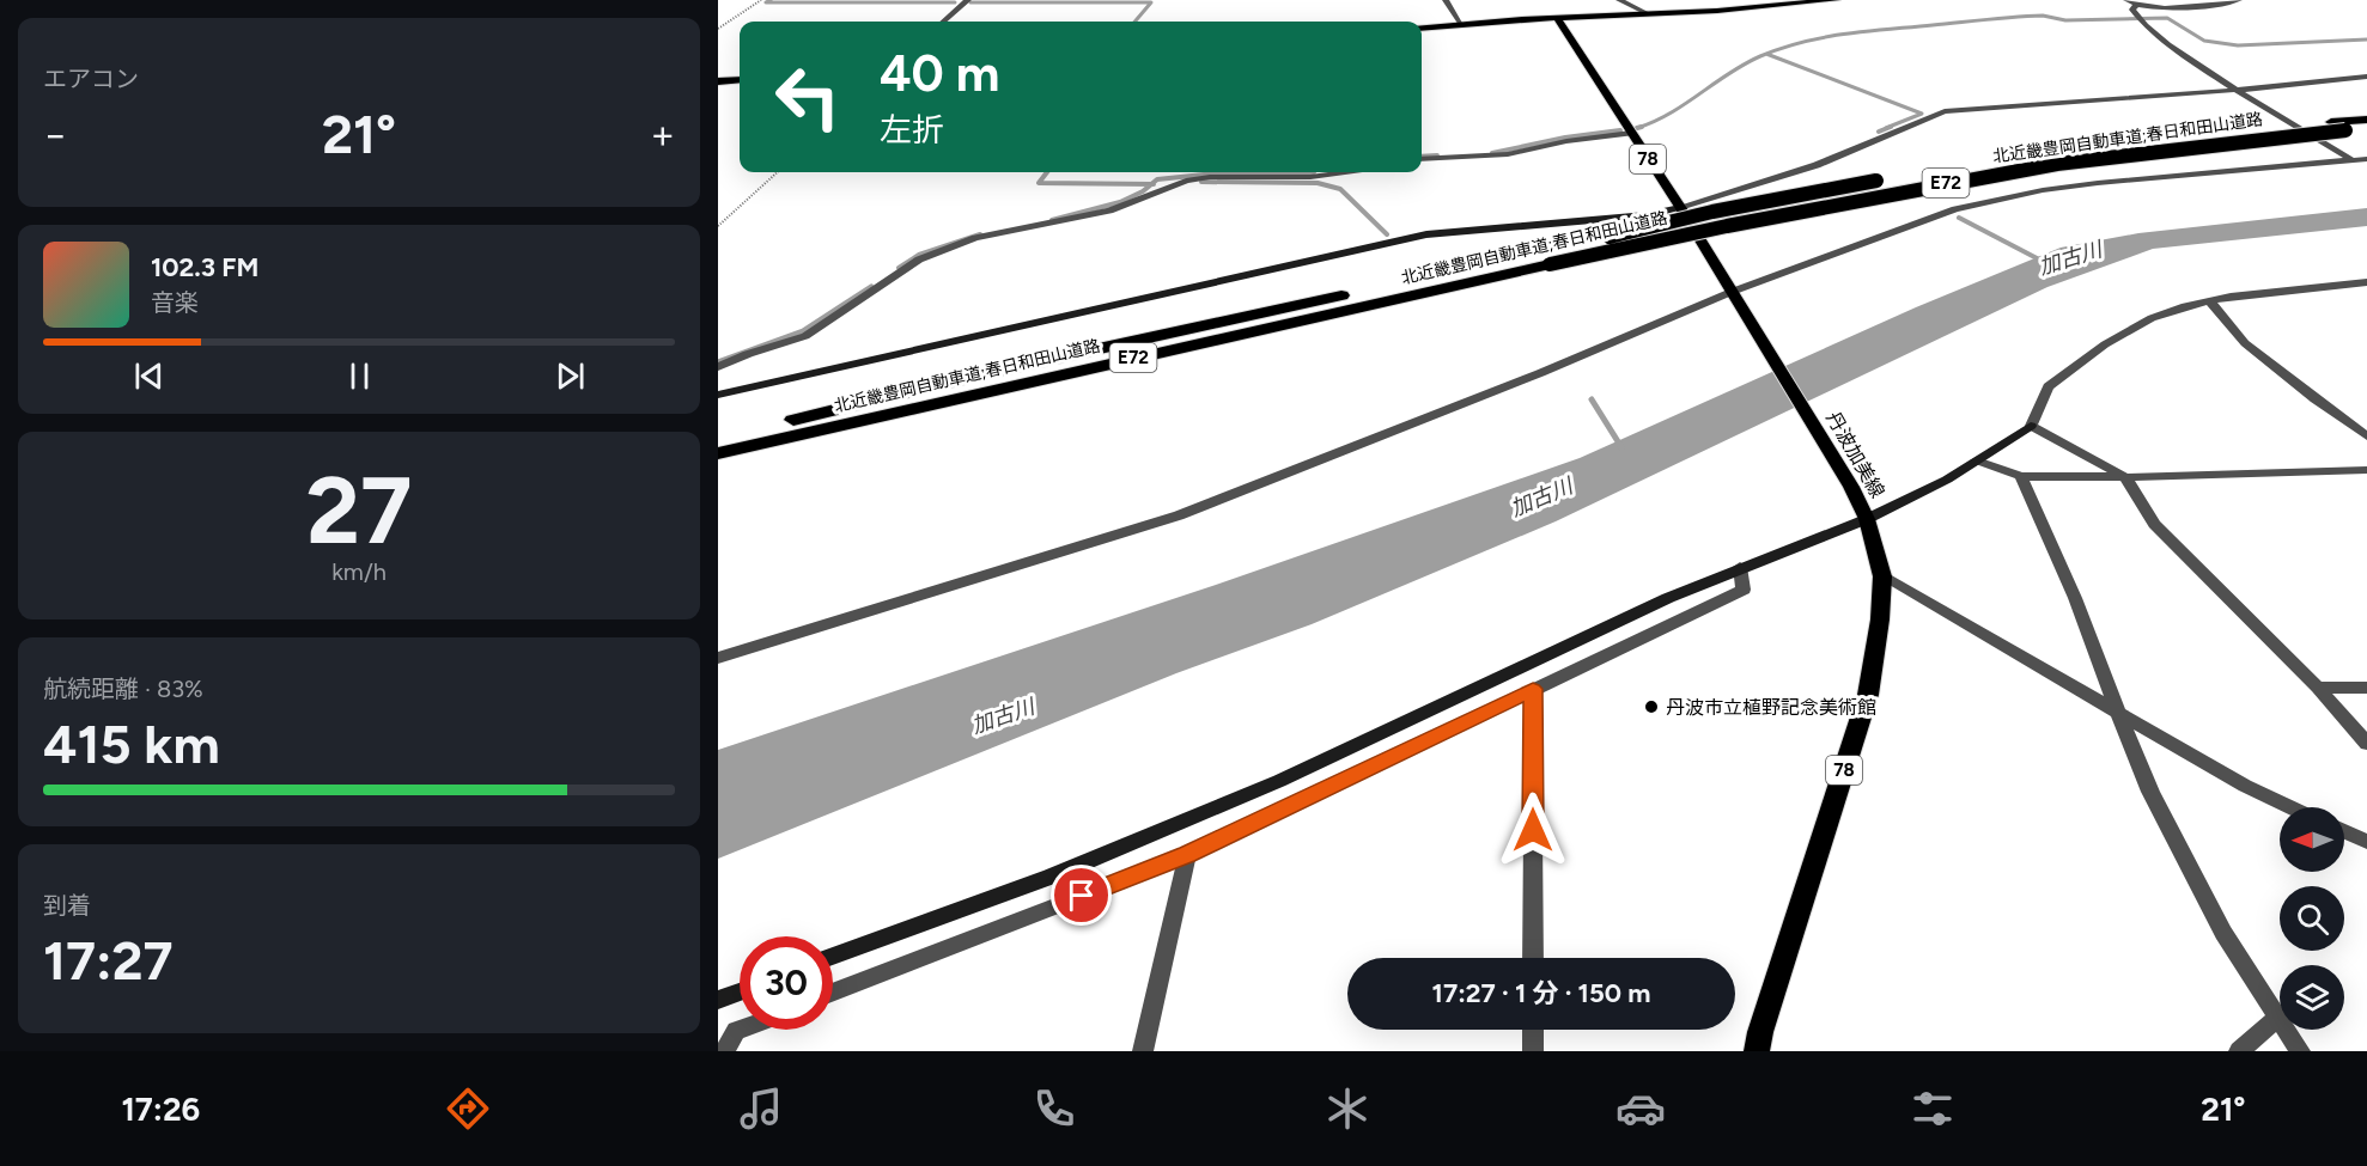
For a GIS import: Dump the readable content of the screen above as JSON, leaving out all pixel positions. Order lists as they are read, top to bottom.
{
  "streets": {
    "highway": ["北近畿豊岡自動車道;春日和田山道路", "E72"],
    "main road": ["78", "丹波加美線"]
  },
  "water": ["加古川"],
  "places": ["丹波市立植野記念美術館"],
  "north": "left",
  "page": {
    "tile": [
      "エアコン",
      ["27", "km/h"],
      ["航続距離 · 83%", "415 km"],
      ["到着", "17:27"]
    ],
    "turn": ["40 m", "左折"],
    "heat": ["−", "21°", "+"],
    "song": ["102.3 FM", "音楽"],
    "limit": "30",
    "trip": "17:27 · 1 分 · 150 m",
    "tabs": ["17:26", "21°"]
  }
}
